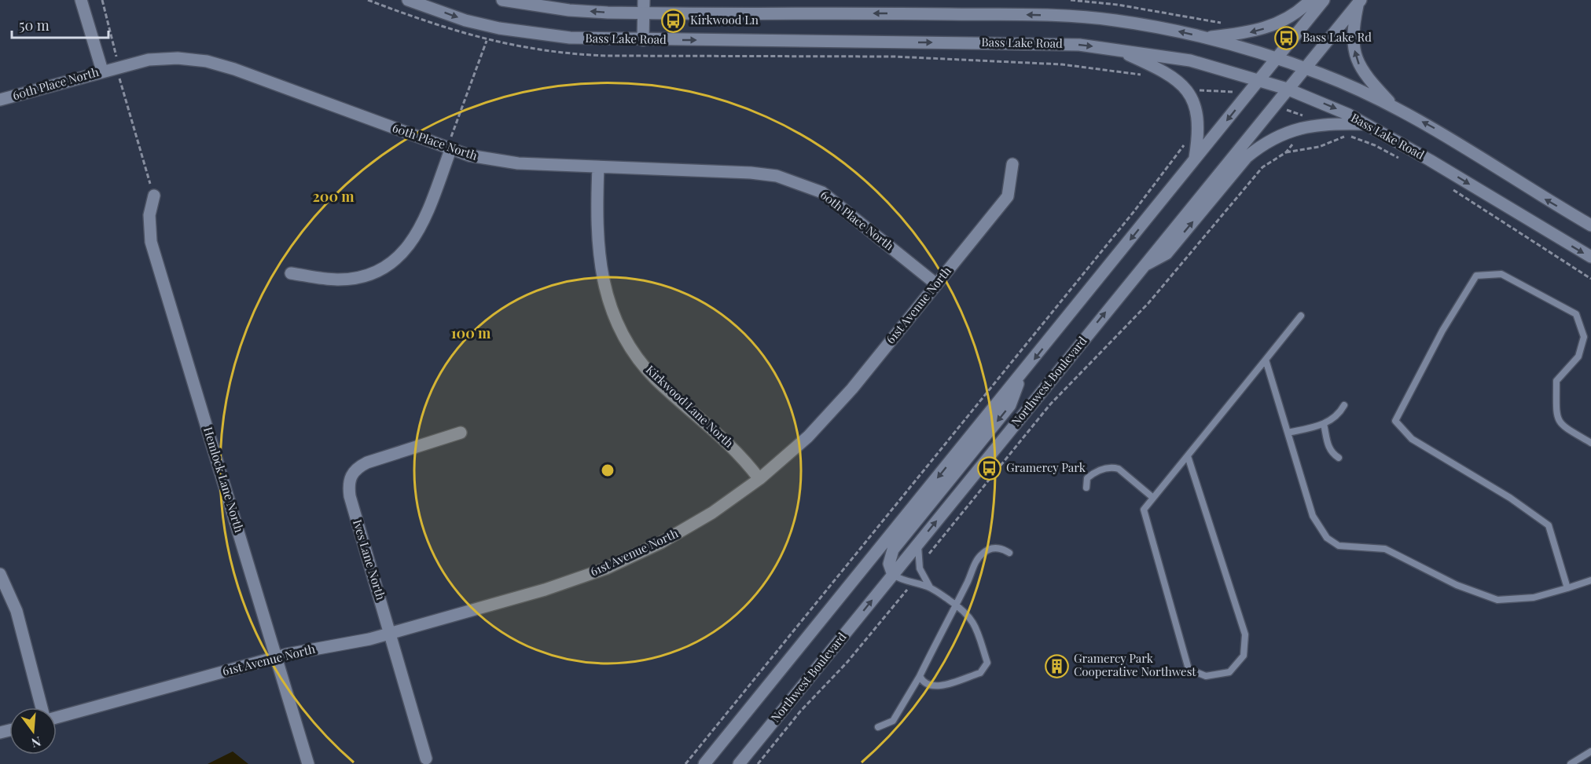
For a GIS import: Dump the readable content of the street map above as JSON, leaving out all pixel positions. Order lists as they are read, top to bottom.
{
  "streets": {
    "main road": [
      "Bass Lake Road",
      "60th Place North",
      "61st Avenue North",
      "Northwest Boulevard",
      "Kirkwood Lane North",
      "Hemlock Lane North",
      "Ives Lane North"
    ]
  },
  "crossings": [
    ["Bass Lake Road", "Northwest Boulevard"],
    ["60th Place North", "61st Avenue North"],
    ["60th Place North", "Kirkwood Lane North"],
    ["61st Avenue North", "Kirkwood Lane North"],
    ["61st Avenue North", "Hemlock Lane North"],
    ["61st Avenue North", "Ives Lane North"]
  ],
  "places": {
    "bus stop": ["Kirkwood Ln", "Bass Lake Rd", "Gramercy Park"],
    "building": ["Gramercy Park Cooperative Northwest"]
  },
  "scale_bar": "50 m",
  "north": "bottom",
  "rings": ["200 m", "100 m"]
}
